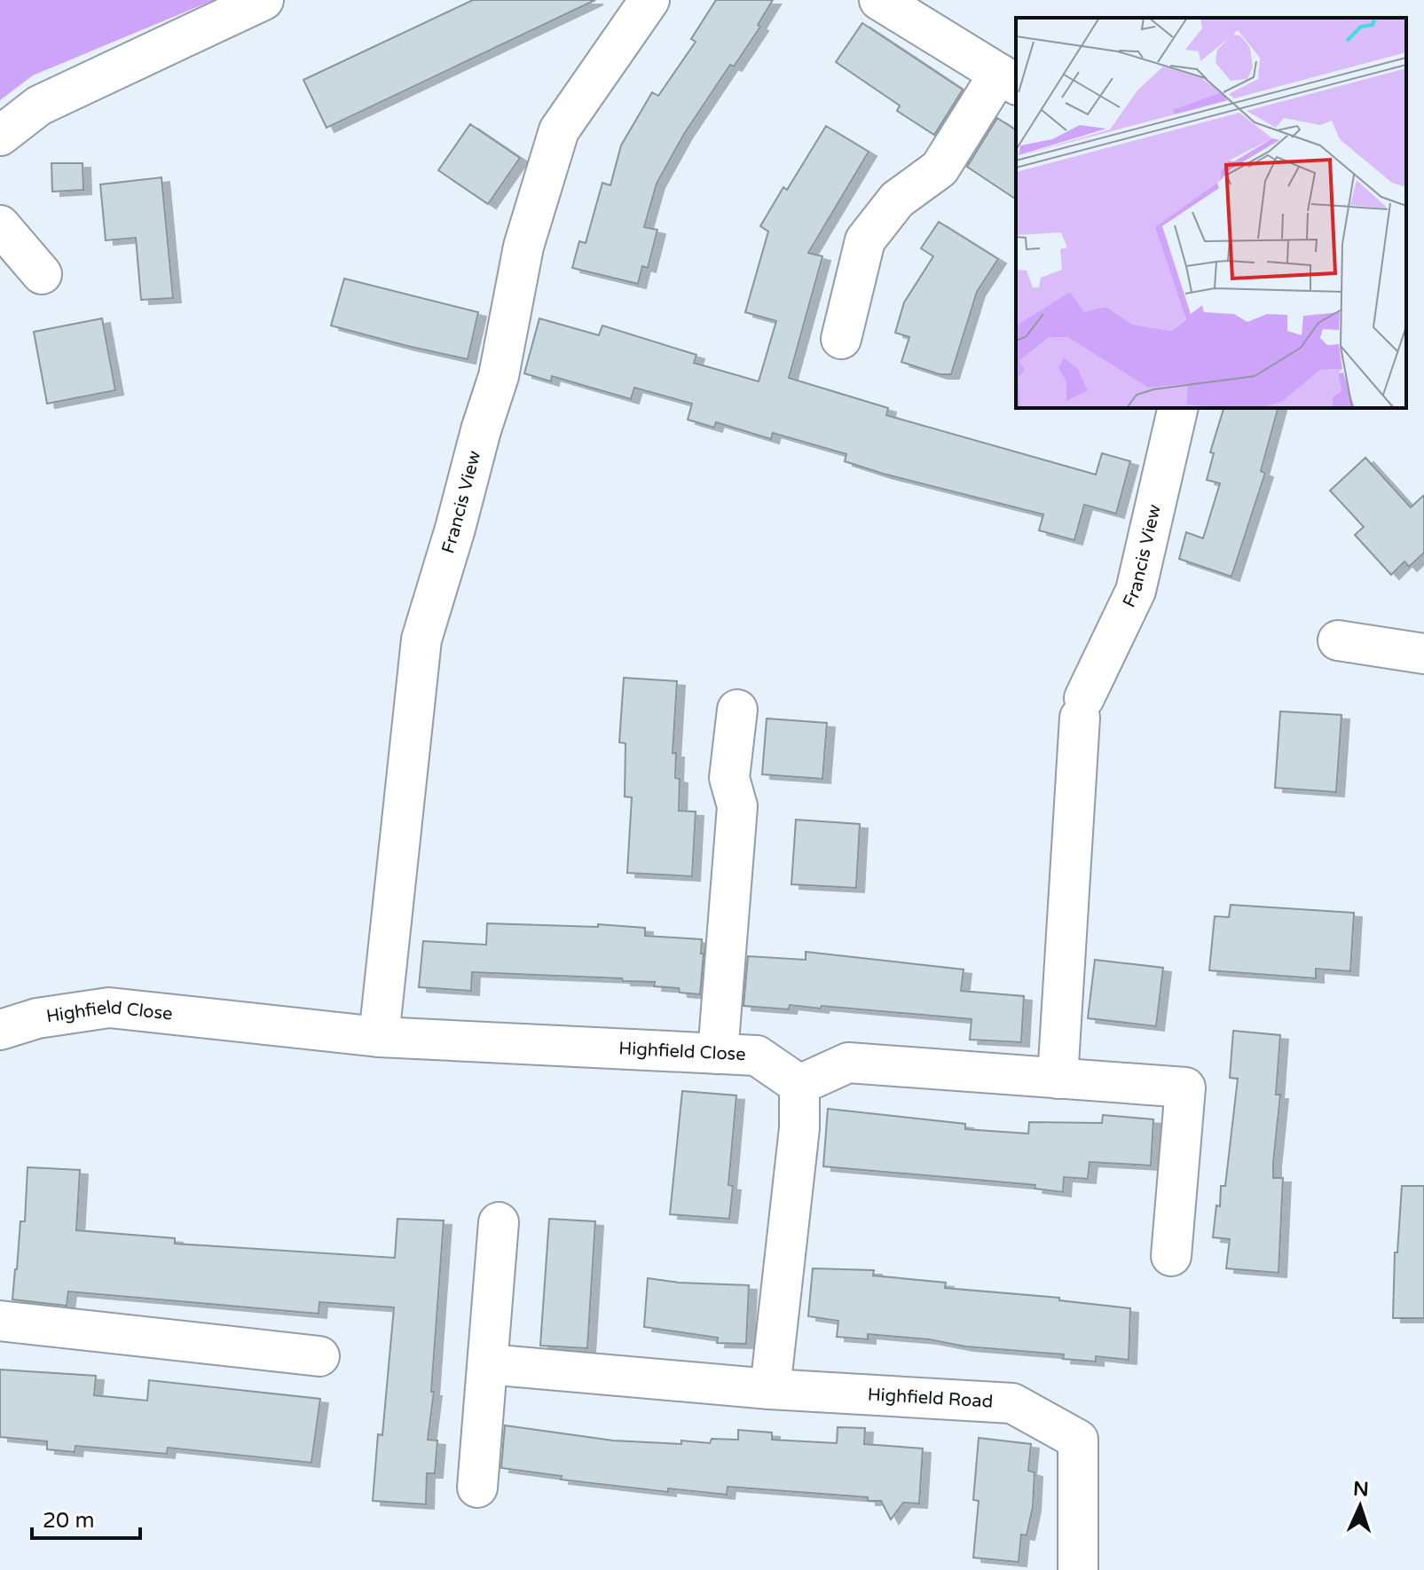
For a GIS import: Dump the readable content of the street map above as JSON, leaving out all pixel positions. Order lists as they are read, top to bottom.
{
  "streets": {
    "street": ["Francis View", "Highfield Close", "Highfield Road"]
  },
  "crossings": [
    ["Francis View", "Highfield Close"]
  ],
  "scale_bar": "20 m",
  "north": "top"
}
